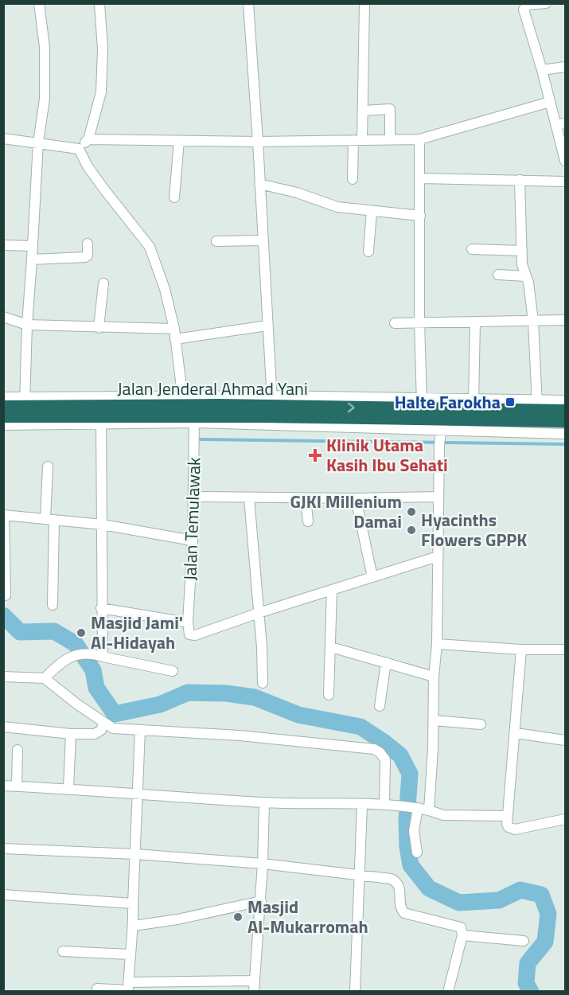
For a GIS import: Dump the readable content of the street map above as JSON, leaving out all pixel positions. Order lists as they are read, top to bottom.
{
  "streets": {
    "highway": ["Jalan Jenderal Ahmad Yani"],
    "street": ["Jalan Temulawak"]
  },
  "crossings": [
    ["Jalan Jenderal Ahmad Yani", "Jalan Temulawak"]
  ],
  "places": {
    "transit": ["Halte Farokha"],
    "health": ["Klinik Utama Kasih Ibu Sehati"],
    "other": [
      "GJKI Millenium Damai",
      "Hyacinths Flowers GPPK",
      "Masjid Jami' Al-Hidayah",
      "Masjid Al-Mukarromah"
    ]
  }
}
